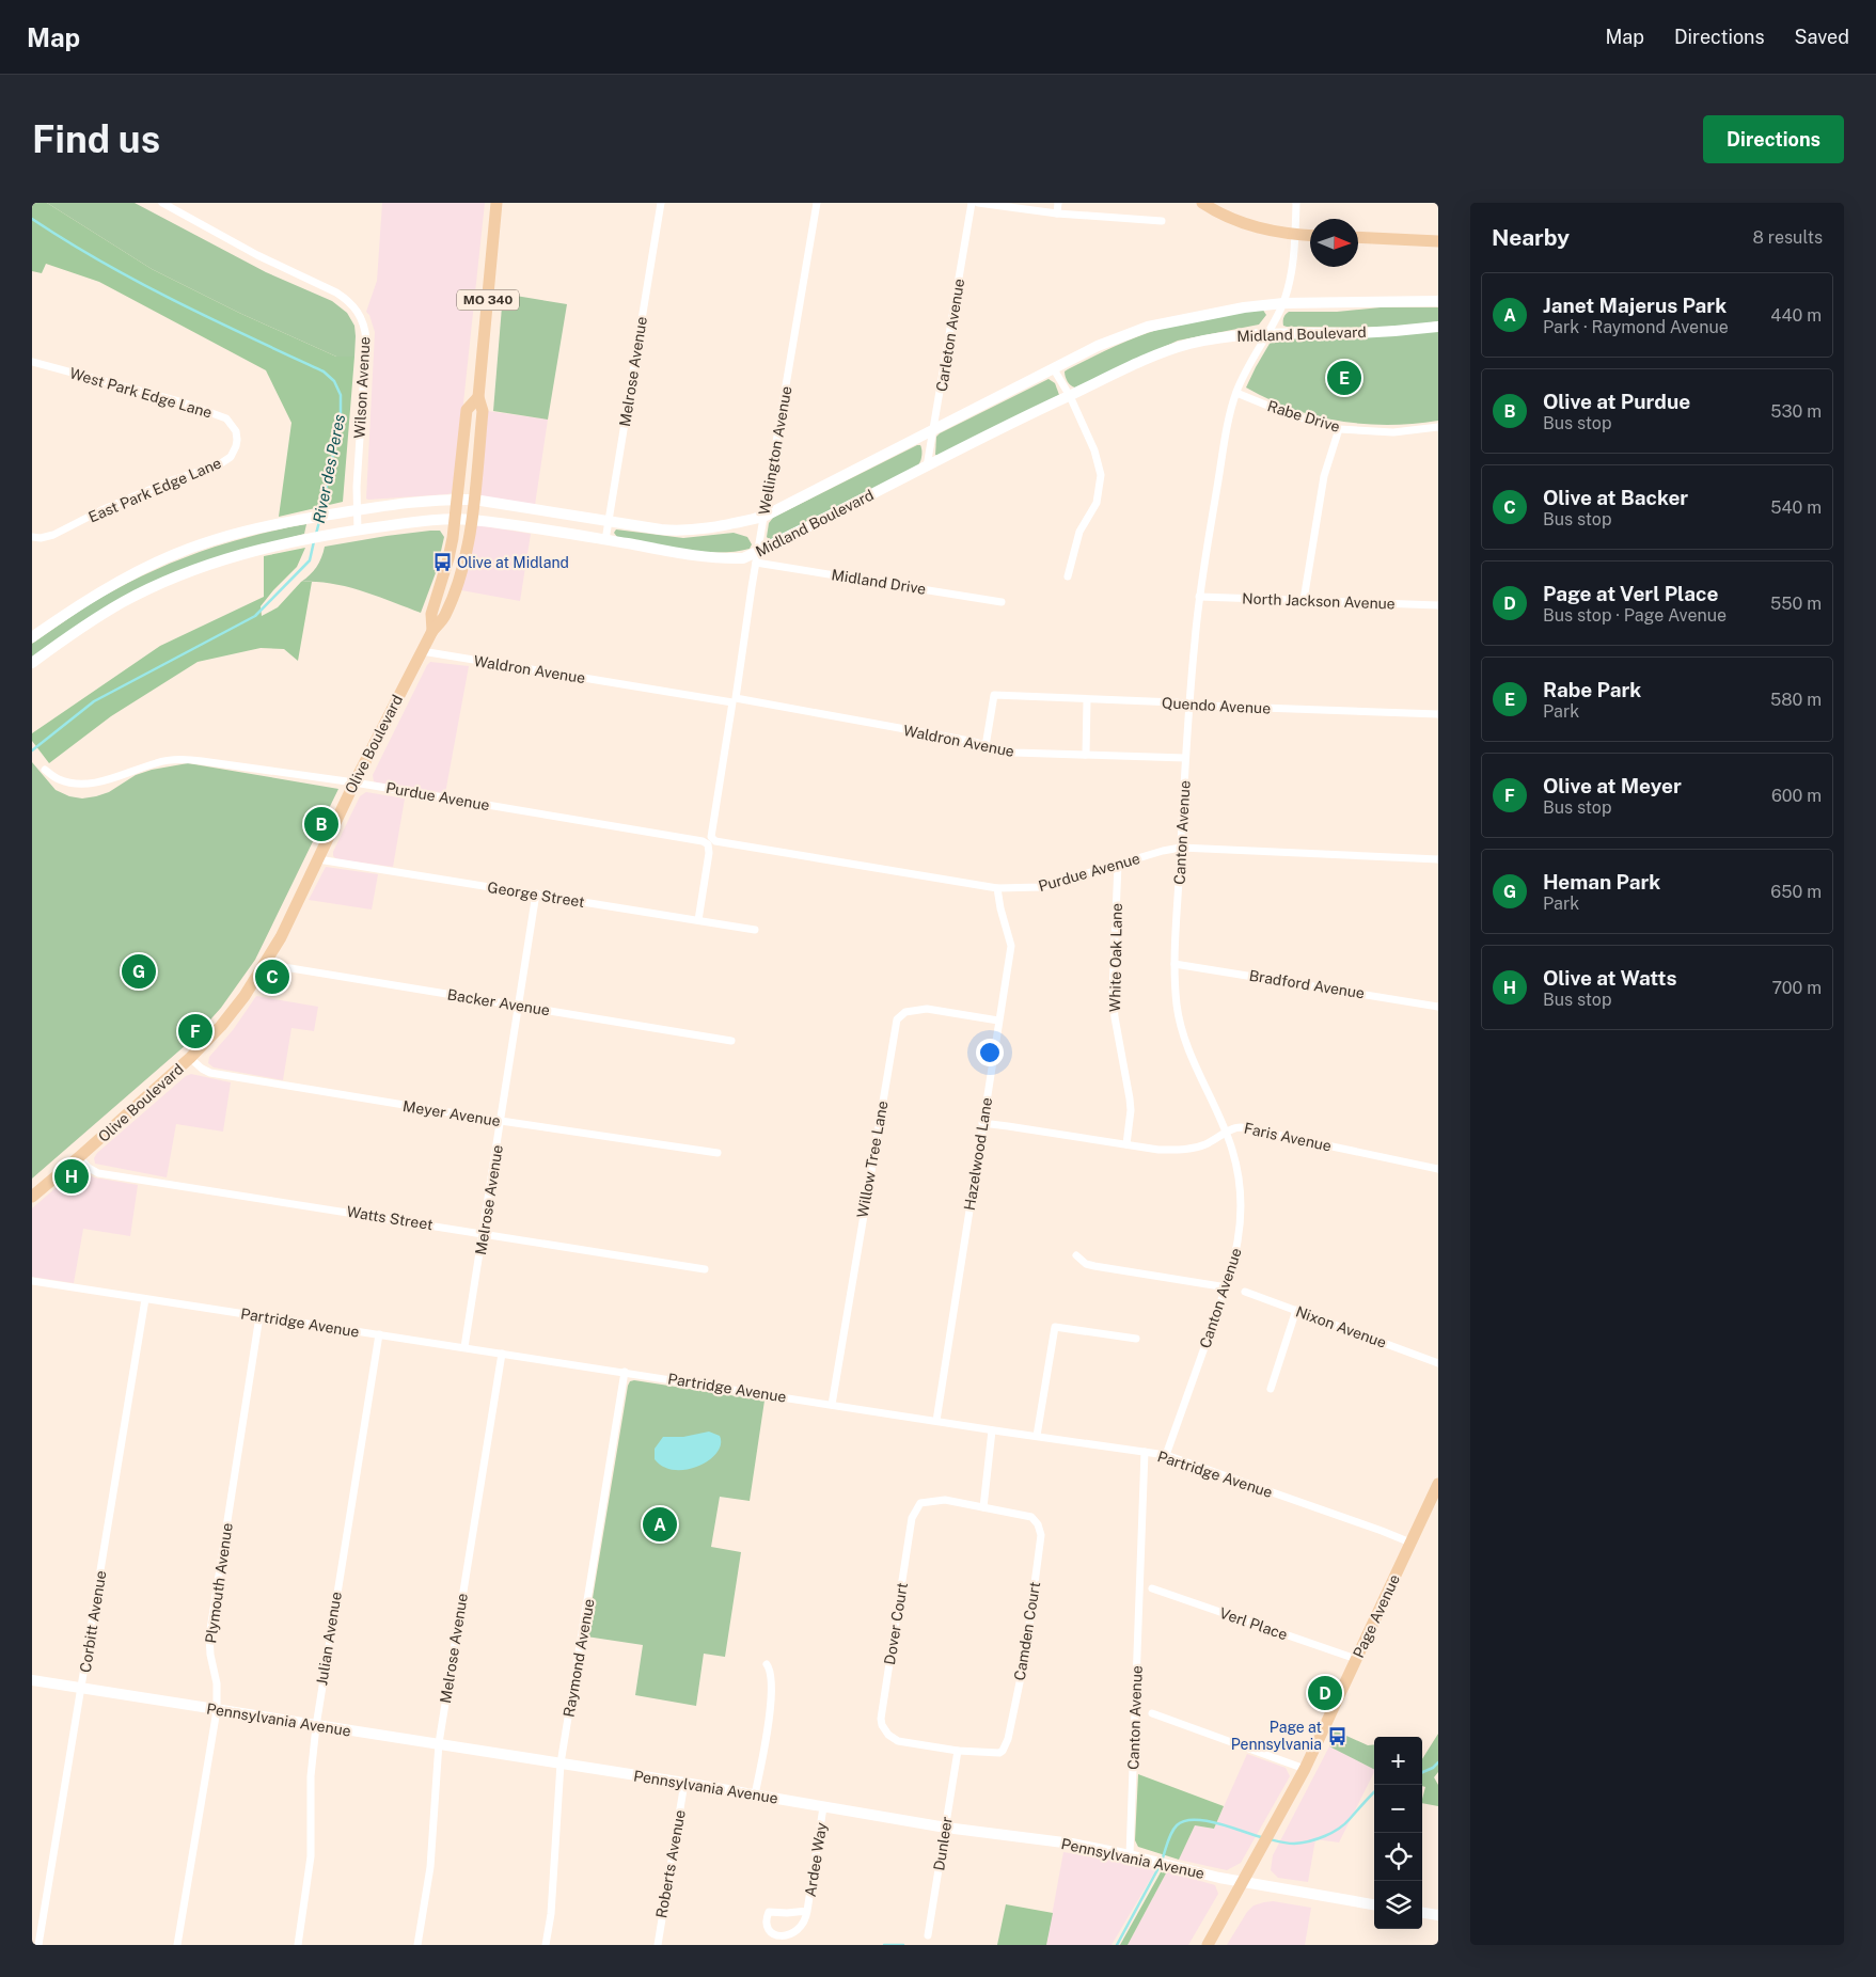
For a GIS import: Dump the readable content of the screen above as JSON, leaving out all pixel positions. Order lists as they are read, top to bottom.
{
  "streets": {
    "main road": [
      "MO 340",
      "Midland Boulevard",
      "Olive Boulevard",
      "Page Avenue",
      "Pennsylvania Avenue"
    ],
    "street": [
      "Carleton Avenue",
      "Melrose Avenue",
      "Wilson Avenue",
      "West Park Edge Lane",
      "Rabe Drive",
      "Wellington Avenue",
      "East Park Edge Lane",
      "Midland Drive",
      "North Jackson Avenue",
      "Waldron Avenue",
      "Quendo Avenue",
      "Purdue Avenue",
      "Canton Avenue",
      "George Street",
      "White Oak Lane",
      "Bradford Avenue",
      "Backer Avenue",
      "Meyer Avenue",
      "Faris Avenue",
      "Hazelwood Lane",
      "Willow Tree Lane",
      "Watts Street",
      "Partridge Avenue",
      "Nixon Avenue",
      "Plymouth Avenue",
      "Corbitt Avenue",
      "Dover Court",
      "Verl Place",
      "Camden Court",
      "Julian Avenue",
      "Raymond Avenue",
      "Dunleer",
      "Ardee Way",
      "Roberts Avenue"
    ]
  },
  "crossings": [
    ["Midland Boulevard", "Carleton Avenue"],
    ["Midland Boulevard", "Melrose Avenue"],
    ["Midland Boulevard", "Wilson Avenue"],
    ["Midland Boulevard", "Wellington Avenue"],
    ["Midland Boulevard", "Olive Boulevard"],
    ["Midland Boulevard", "Canton Avenue"],
    ["Melrose Avenue", "George Street"],
    ["Melrose Avenue", "Backer Avenue"],
    ["Melrose Avenue", "Meyer Avenue"],
    ["Melrose Avenue", "Watts Street"],
    ["Melrose Avenue", "Partridge Avenue"],
    ["Melrose Avenue", "Pennsylvania Avenue"],
    ["West Park Edge Lane", "East Park Edge Lane"],
    ["Rabe Drive", "Canton Avenue"],
    ["Wellington Avenue", "Midland Drive"],
    ["Wellington Avenue", "Waldron Avenue"],
    ["Wellington Avenue", "Purdue Avenue"],
    ["Wellington Avenue", "George Street"],
    ["North Jackson Avenue", "Canton Avenue"],
    ["Waldron Avenue", "Quendo Avenue"],
    ["Waldron Avenue", "Olive Boulevard"],
    ["Waldron Avenue", "Canton Avenue"],
    ["Quendo Avenue", "Canton Avenue"],
    ["Olive Boulevard", "Purdue Avenue"],
    ["Olive Boulevard", "George Street"],
    ["Olive Boulevard", "Backer Avenue"],
    ["Olive Boulevard", "Meyer Avenue"],
    ["Olive Boulevard", "Watts Street"],
    ["Purdue Avenue", "Canton Avenue"],
    ["Purdue Avenue", "White Oak Lane"],
    ["Purdue Avenue", "Hazelwood Lane"],
    ["Canton Avenue", "Bradford Avenue"],
    ["Canton Avenue", "Faris Avenue"],
    ["Canton Avenue", "Partridge Avenue"],
    ["Canton Avenue", "Pennsylvania Avenue"],
    ["White Oak Lane", "Faris Avenue"],
    ["Faris Avenue", "Hazelwood Lane"],
    ["Hazelwood Lane", "Willow Tree Lane"],
    ["Hazelwood Lane", "Partridge Avenue"],
    ["Willow Tree Lane", "Partridge Avenue"],
    ["Partridge Avenue", "Plymouth Avenue"],
    ["Partridge Avenue", "Page Avenue"],
    ["Partridge Avenue", "Corbitt Avenue"],
    ["Partridge Avenue", "Julian Avenue"],
    ["Partridge Avenue", "Raymond Avenue"],
    ["Plymouth Avenue", "Pennsylvania Avenue"],
    ["Page Avenue", "Verl Place"],
    ["Page Avenue", "Pennsylvania Avenue"],
    ["Corbitt Avenue", "Pennsylvania Avenue"],
    ["Dover Court", "Camden Court"],
    ["Dover Court", "Dunleer"],
    ["Camden Court", "Dunleer"],
    ["Julian Avenue", "Pennsylvania Avenue"],
    ["Raymond Avenue", "Pennsylvania Avenue"],
    ["Pennsylvania Avenue", "Dunleer"],
    ["Pennsylvania Avenue", "Ardee Way"],
    ["Pennsylvania Avenue", "Roberts Avenue"]
  ],
  "water": ["River des Peres"],
  "places": {
    "bus stop": ["Olive at Midland", "Page at Pennsylvania"]
  },
  "north": "right",
  "page": {
    "header": "Map",
    "nav": ["Map", "Directions", "Saved"],
    "buttons": "Directions",
    "title": "Find us",
    "heading": ["Nearby", "8 results"],
    "list": [
      {
        "mark": "A",
        "name": "Janet Majerus Park",
        "note": "Park · Raymond Avenue",
        "value": "440 m"
      },
      {
        "mark": "B",
        "name": "Olive at Purdue",
        "note": "Bus stop",
        "value": "530 m"
      },
      {
        "mark": "C",
        "name": "Olive at Backer",
        "note": "Bus stop",
        "value": "540 m"
      },
      {
        "mark": "D",
        "name": "Page at Verl Place",
        "note": "Bus stop · Page Avenue",
        "value": "550 m"
      },
      {
        "mark": "E",
        "name": "Rabe Park",
        "note": "Park",
        "value": "580 m"
      },
      {
        "mark": "F",
        "name": "Olive at Meyer",
        "note": "Bus stop",
        "value": "600 m"
      },
      {
        "mark": "G",
        "name": "Heman Park",
        "note": "Park",
        "value": "650 m"
      },
      {
        "mark": "H",
        "name": "Olive at Watts",
        "note": "Bus stop",
        "value": "700 m"
      }
    ],
    "pins": [
      "E",
      "B",
      "G",
      "C",
      "F",
      "H",
      "A",
      "D"
    ],
    "map_buttons": ["+", "−"]
  }
}
